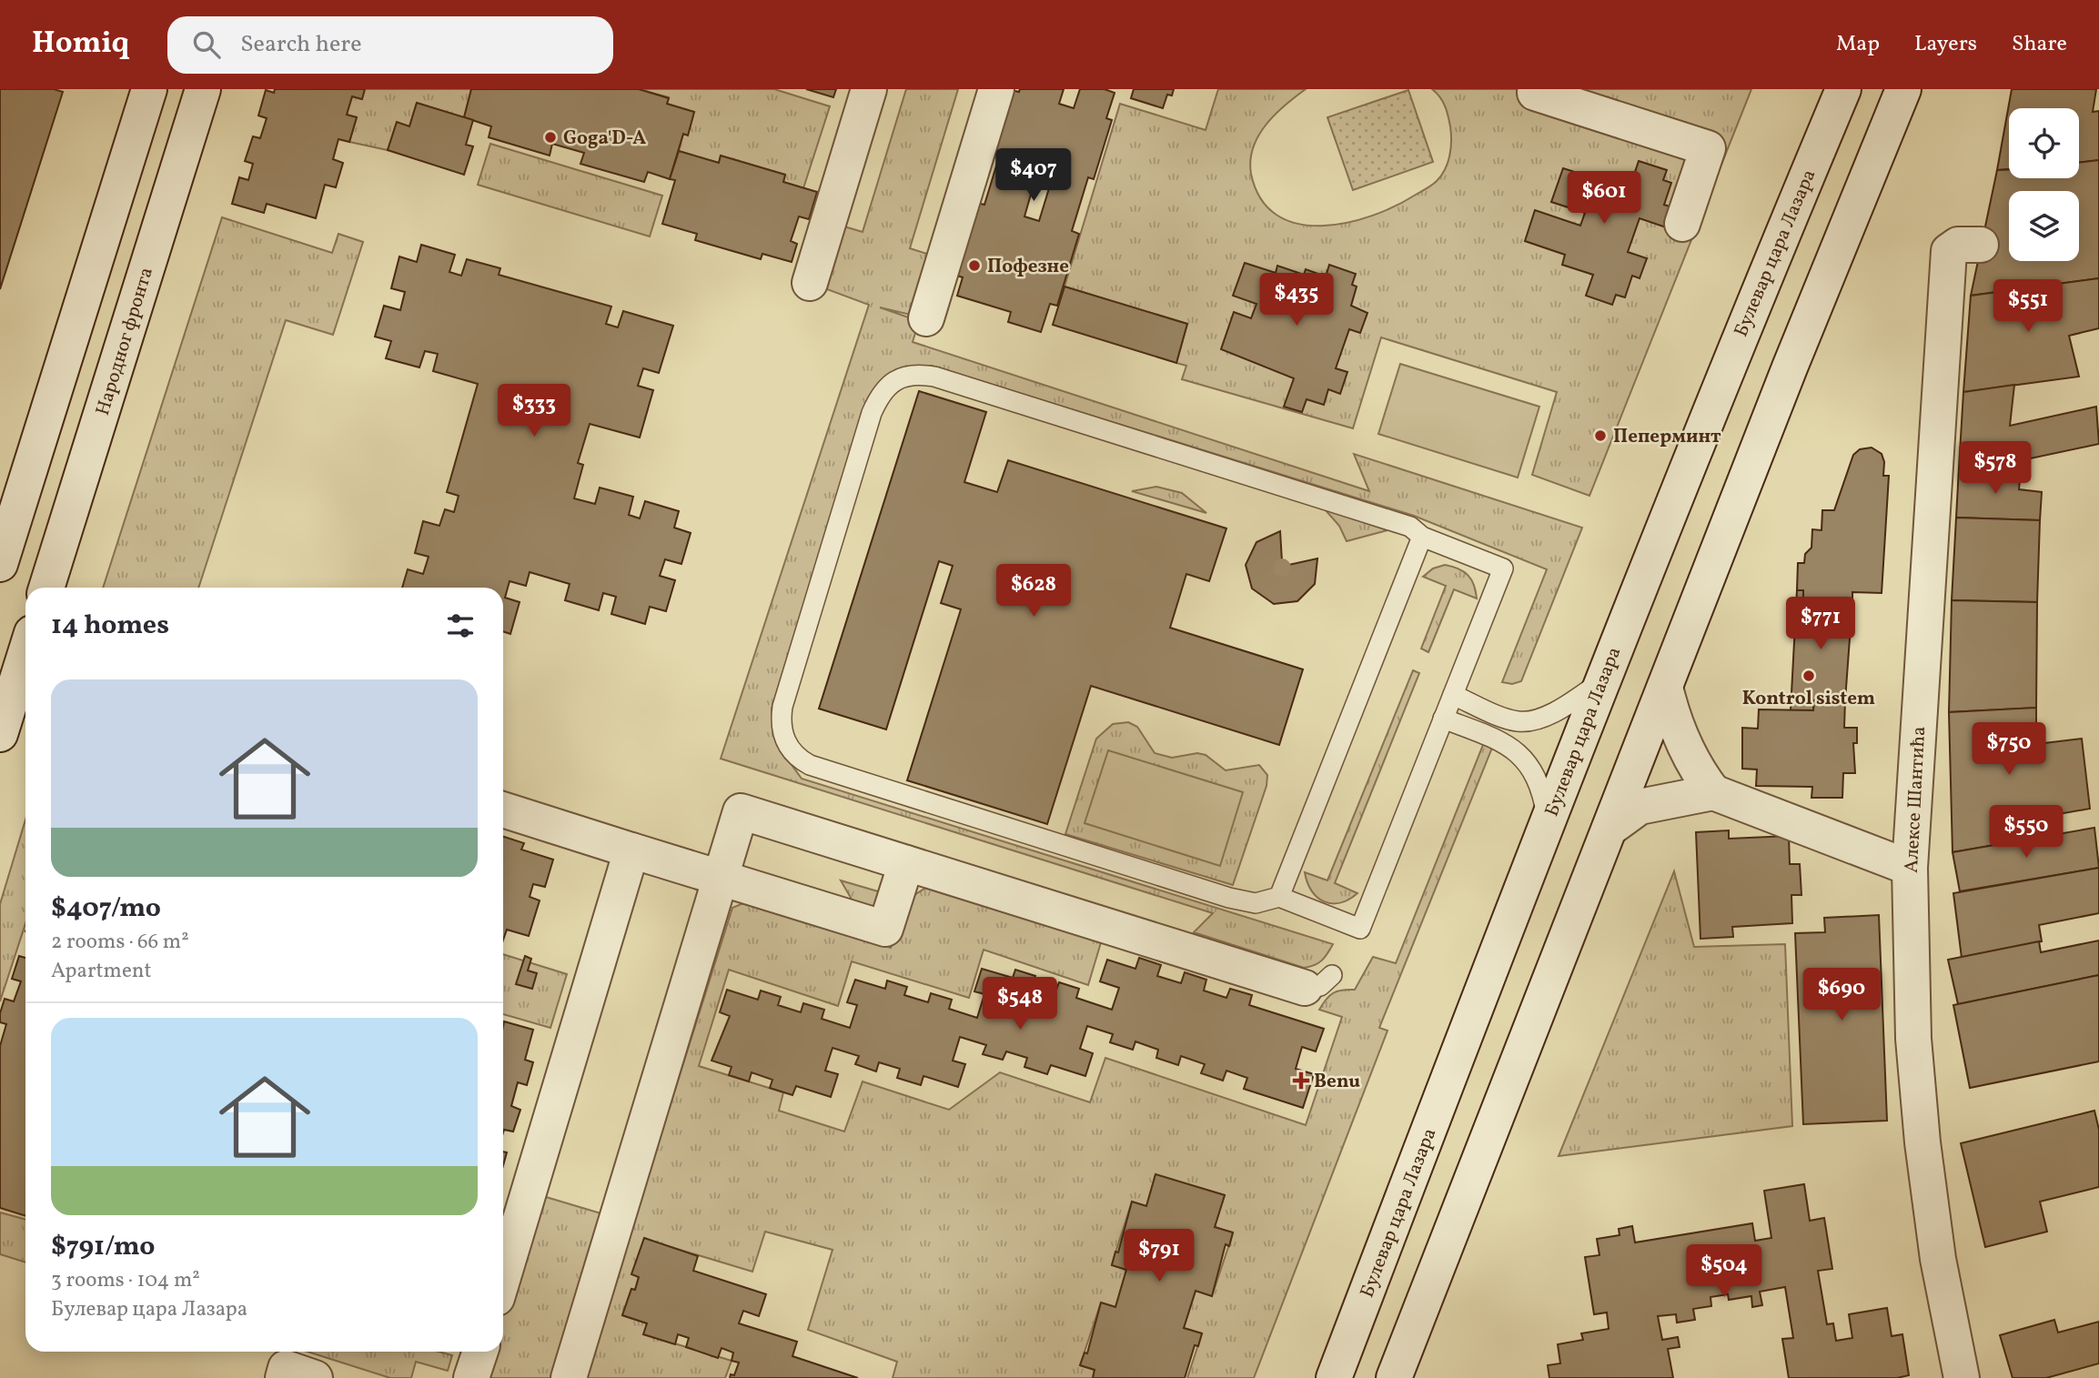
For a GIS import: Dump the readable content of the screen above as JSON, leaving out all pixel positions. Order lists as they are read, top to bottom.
{
  "streets": {
    "street": ["Булевар цара Лазара", "Народног фронта", "Алексе Шантића"]
  },
  "places": {
    "other": [
      "Goga'D-A",
      "Пофезне",
      "Пеперминт",
      "Kontrol sistem"
    ],
    "health": ["Benu"]
  },
  "page": {
    "header": "Homiq",
    "search": "Search here",
    "nav": ["Map", "Layers", "Share"],
    "price": [
      "$407",
      "$601",
      "$435",
      "$551",
      "$333",
      "$578",
      "$628",
      "$771",
      "$750",
      "$550",
      "$690",
      "$548",
      "$791",
      "$504"
    ],
    "heading": "14 homes",
    "list": [
      {
        "name": "$407/mo",
        "note": "2 rooms · 66 m² · Apartment"
      },
      {
        "name": "$791/mo",
        "note": "3 rooms · 104 m² · Булевар цара Лазара"
      }
    ]
  }
}
